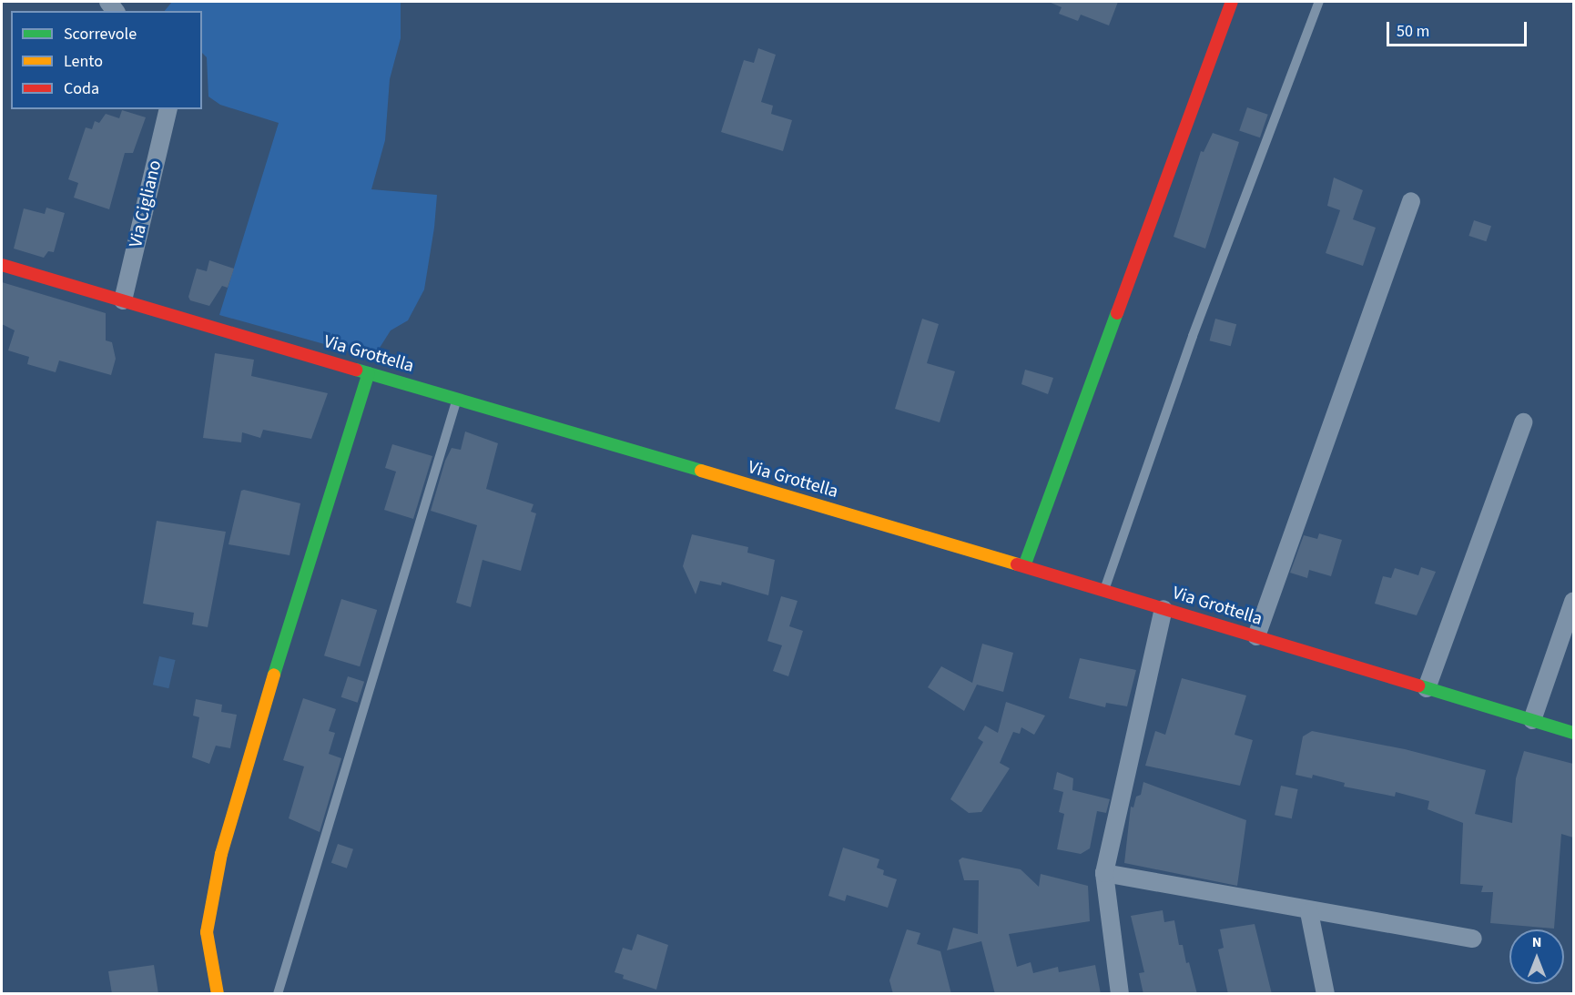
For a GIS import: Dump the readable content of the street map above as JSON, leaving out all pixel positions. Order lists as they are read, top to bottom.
{
  "streets": {
    "street": ["Via Cigliano", "Via Grottella"]
  },
  "crossings": [
    ["Via Cigliano", "Via Grottella"]
  ],
  "legend": ["Scorrevole", "Lento", "Coda"],
  "scale_bar": "50 m",
  "north": "top"
}
